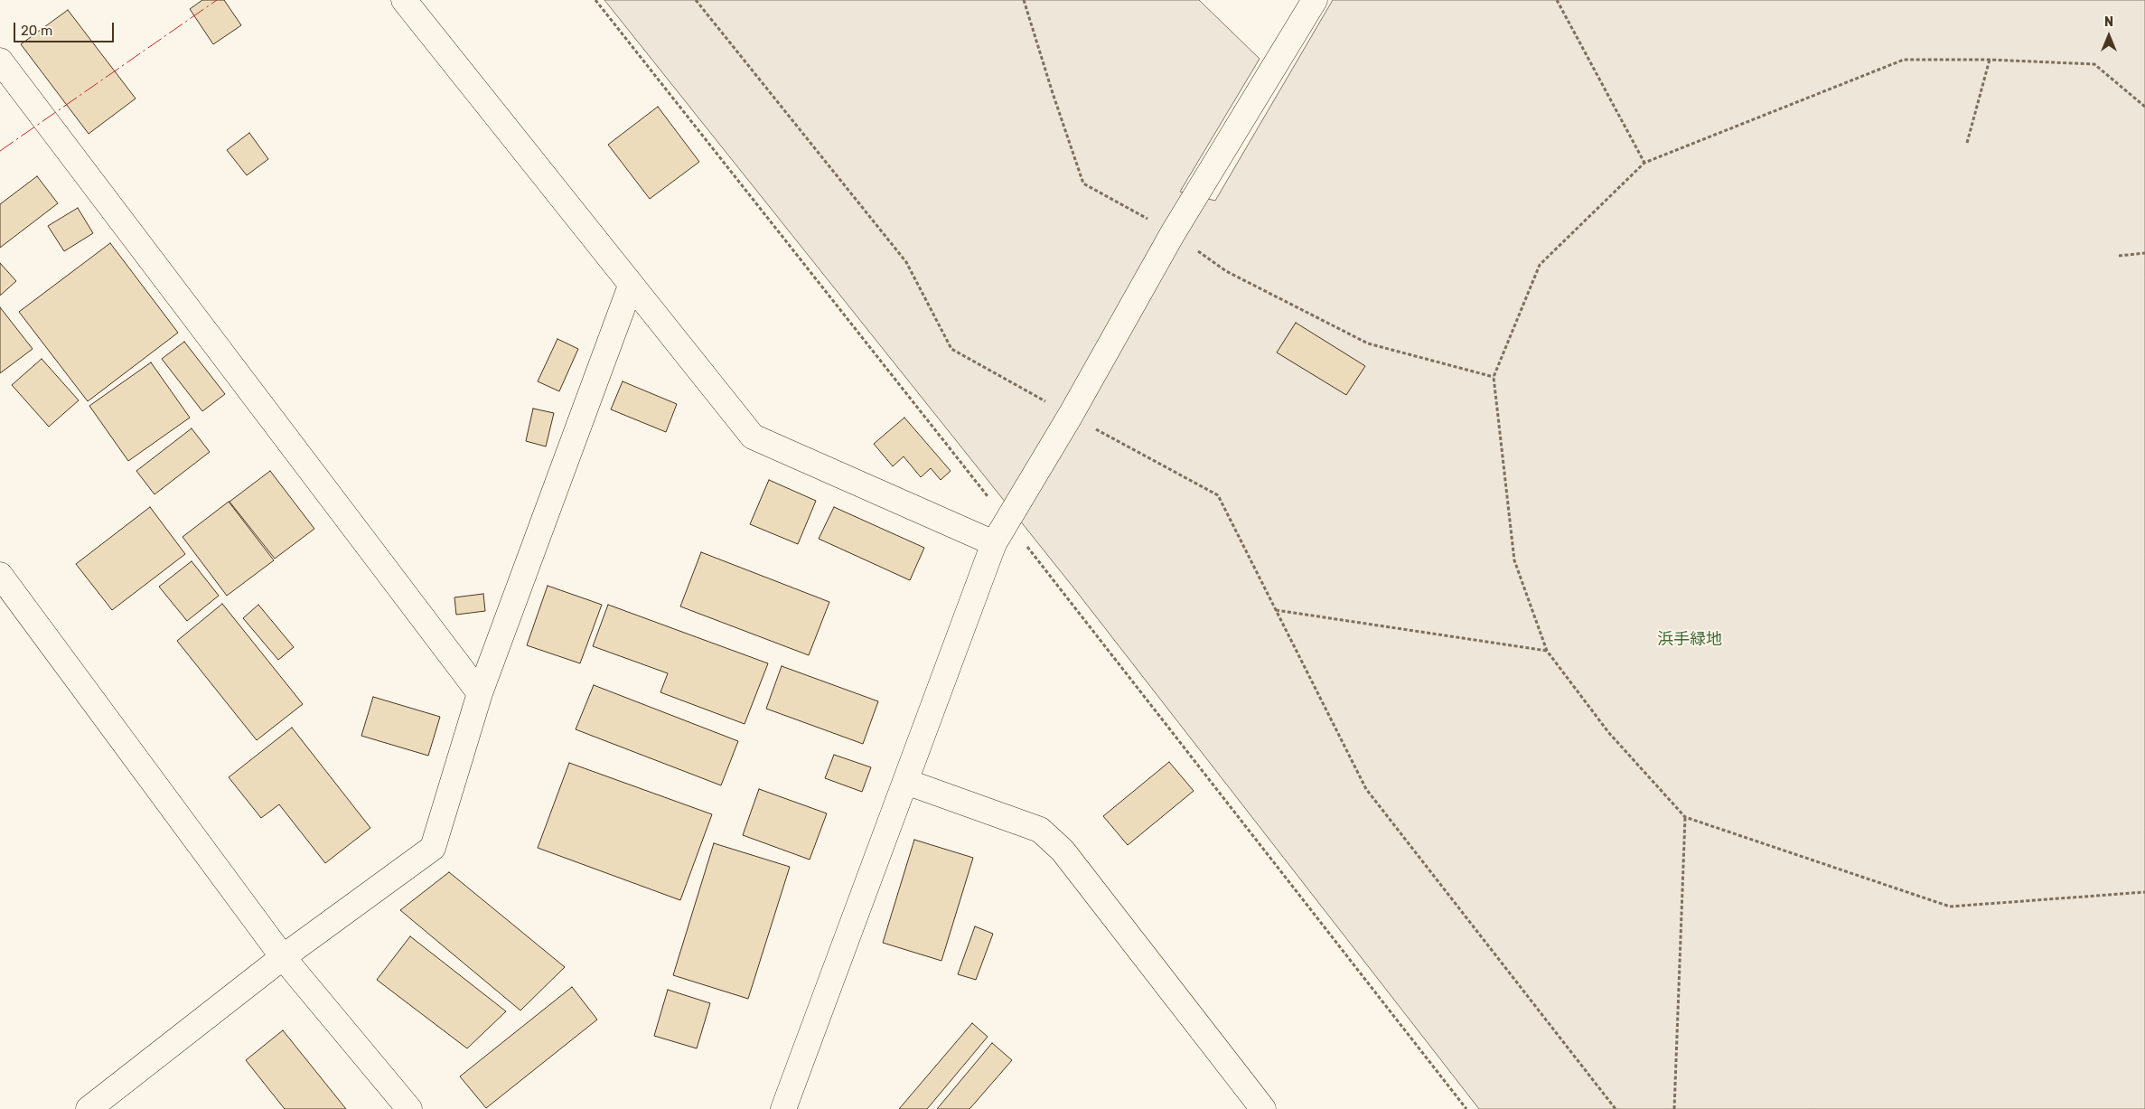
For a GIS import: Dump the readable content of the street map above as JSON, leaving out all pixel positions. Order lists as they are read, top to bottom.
{
  "parks": ["浜手緑地"],
  "scale_bar": "20 m",
  "north": "top"
}
